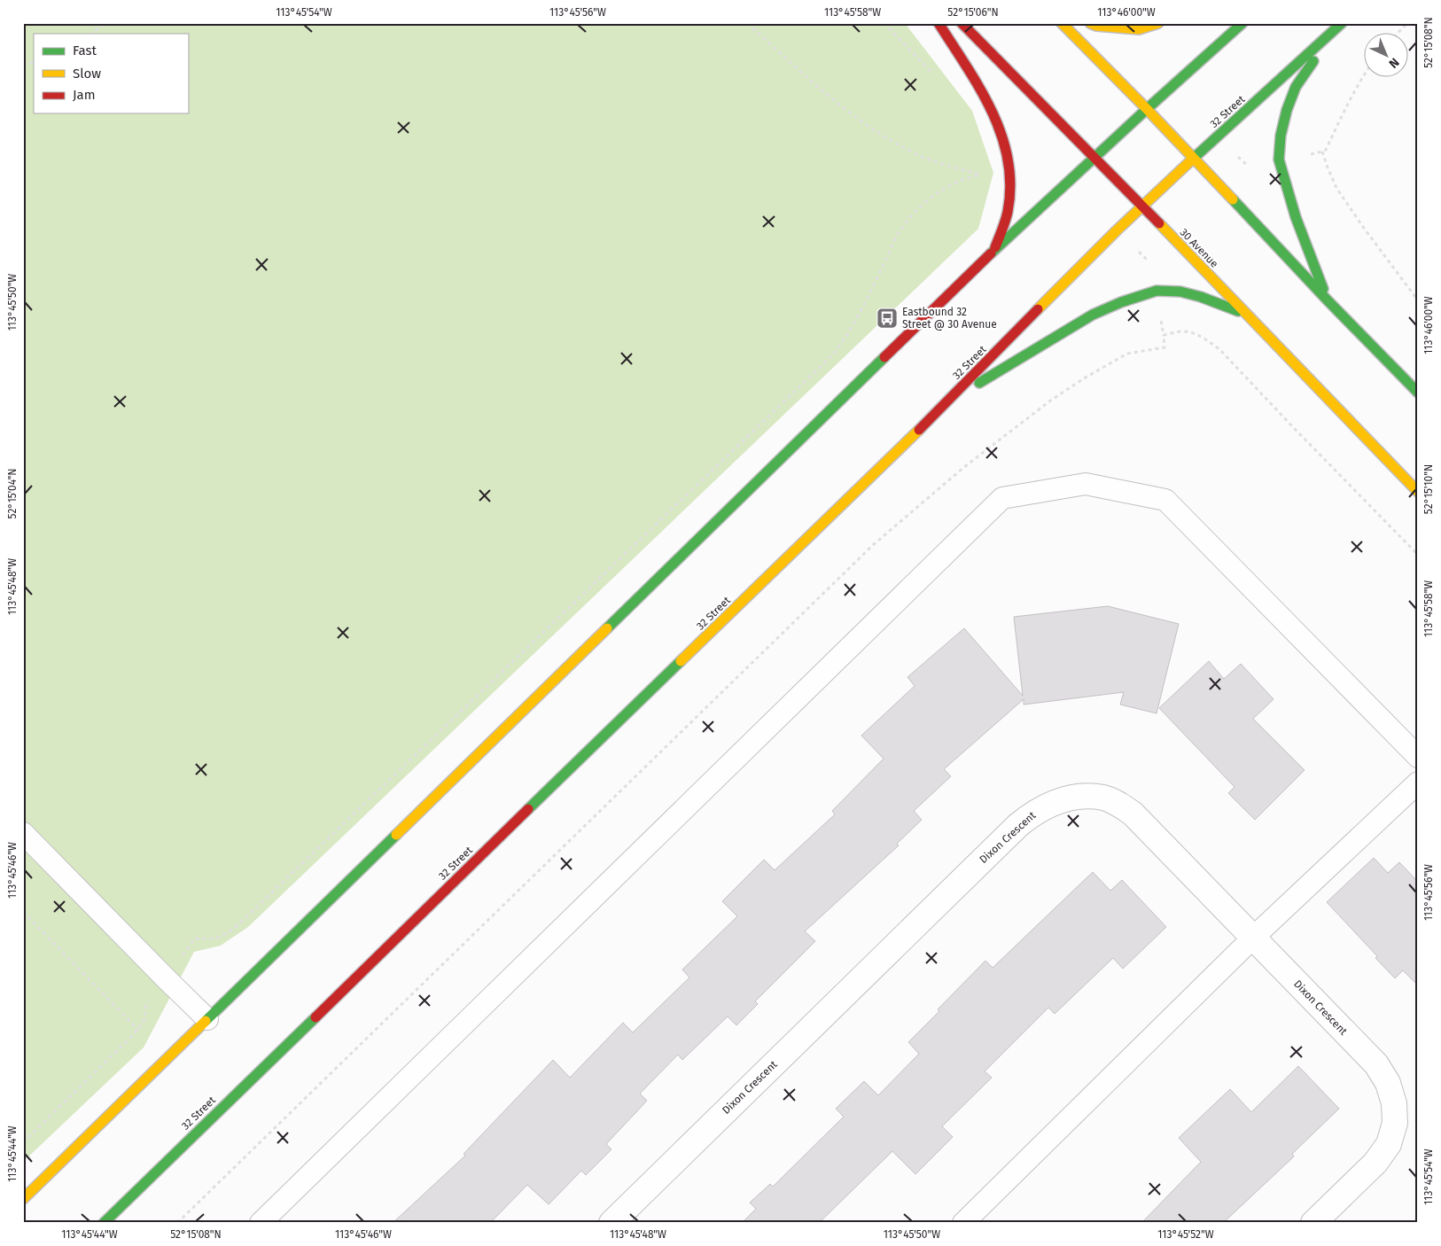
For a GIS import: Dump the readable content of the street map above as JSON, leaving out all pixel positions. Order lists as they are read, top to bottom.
{
  "streets": {
    "street": ["32 Street", "30 Avenue", "Dixon Crescent"]
  },
  "crossings": [
    ["32 Street", "30 Avenue"]
  ],
  "places": {
    "bus stop": ["Eastbound 32 Street @ 30 Avenue"]
  },
  "legend": ["Fast", "Slow", "Jam"],
  "north": "bottom right",
  "coordinates": [
    "113°45'54\"W",
    "113°45'56\"W",
    "113°45'58\"W",
    "52°15'06\"N",
    "113°46'00\"W",
    "52°15'08\"N",
    "113°45'50\"W",
    "52°15'10\"N",
    "52°15'04\"N",
    "113°45'48\"W",
    "113°45'46\"W",
    "113°45'44\"W",
    "113°45'52\"W"
  ]
}
